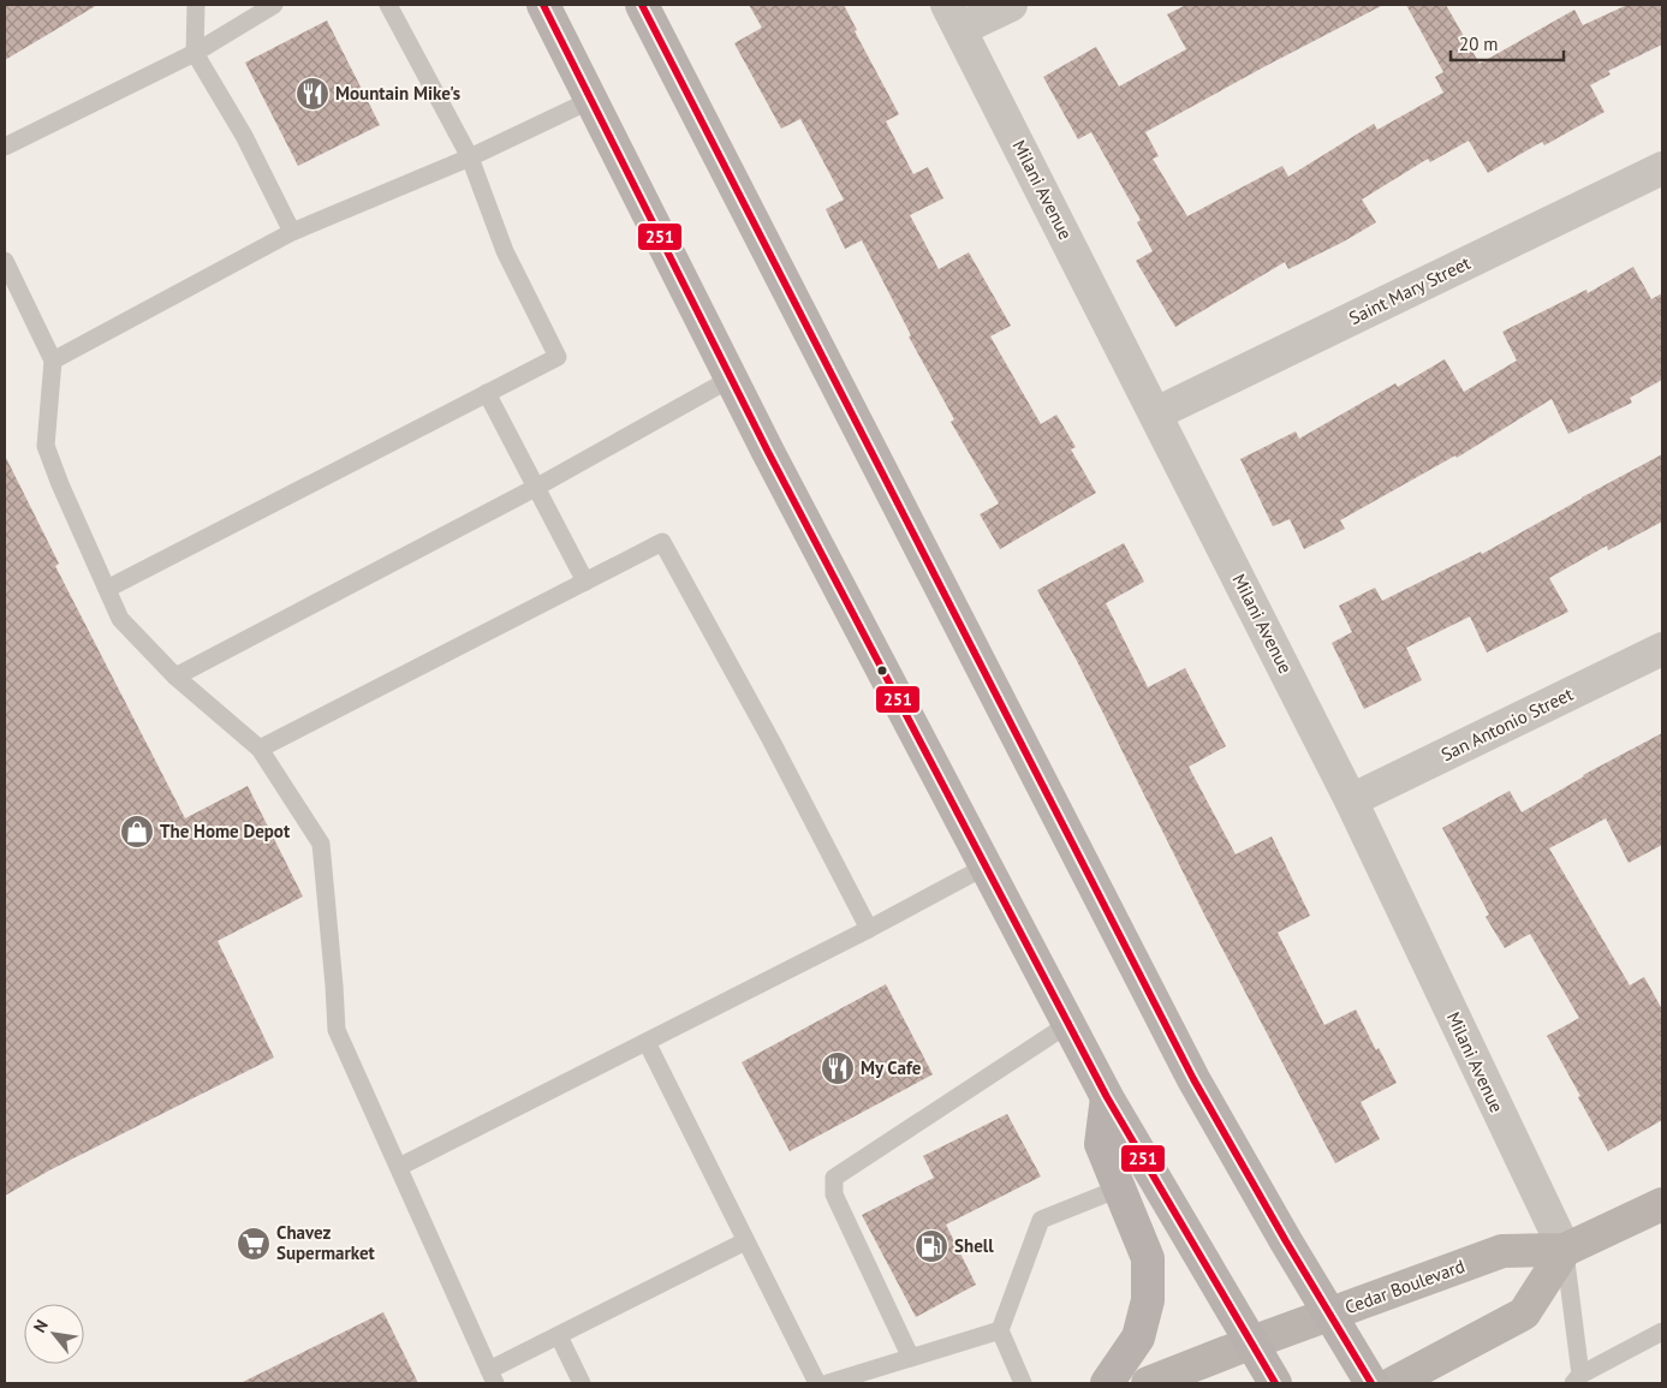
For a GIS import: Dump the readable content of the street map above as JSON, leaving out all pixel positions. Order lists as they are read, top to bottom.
{
  "streets": {
    "main road": ["Cedar Boulevard"],
    "street": ["Milani Avenue", "Saint Mary Street", "San Antonio Street"]
  },
  "crossings": [
    ["Milani Avenue", "Saint Mary Street"],
    ["Milani Avenue", "San Antonio Street"],
    ["Milani Avenue", "Cedar Boulevard"]
  ],
  "places": {
    "restaurant": ["Mountain Mike's", "My Cafe"],
    "shop": ["The Home Depot"],
    "supermarket": ["Chavez Supermarket"],
    "fuel station": ["Shell"]
  },
  "lines": ["transit line 251"],
  "scale_bar": "20 m",
  "north": "top left"
}
